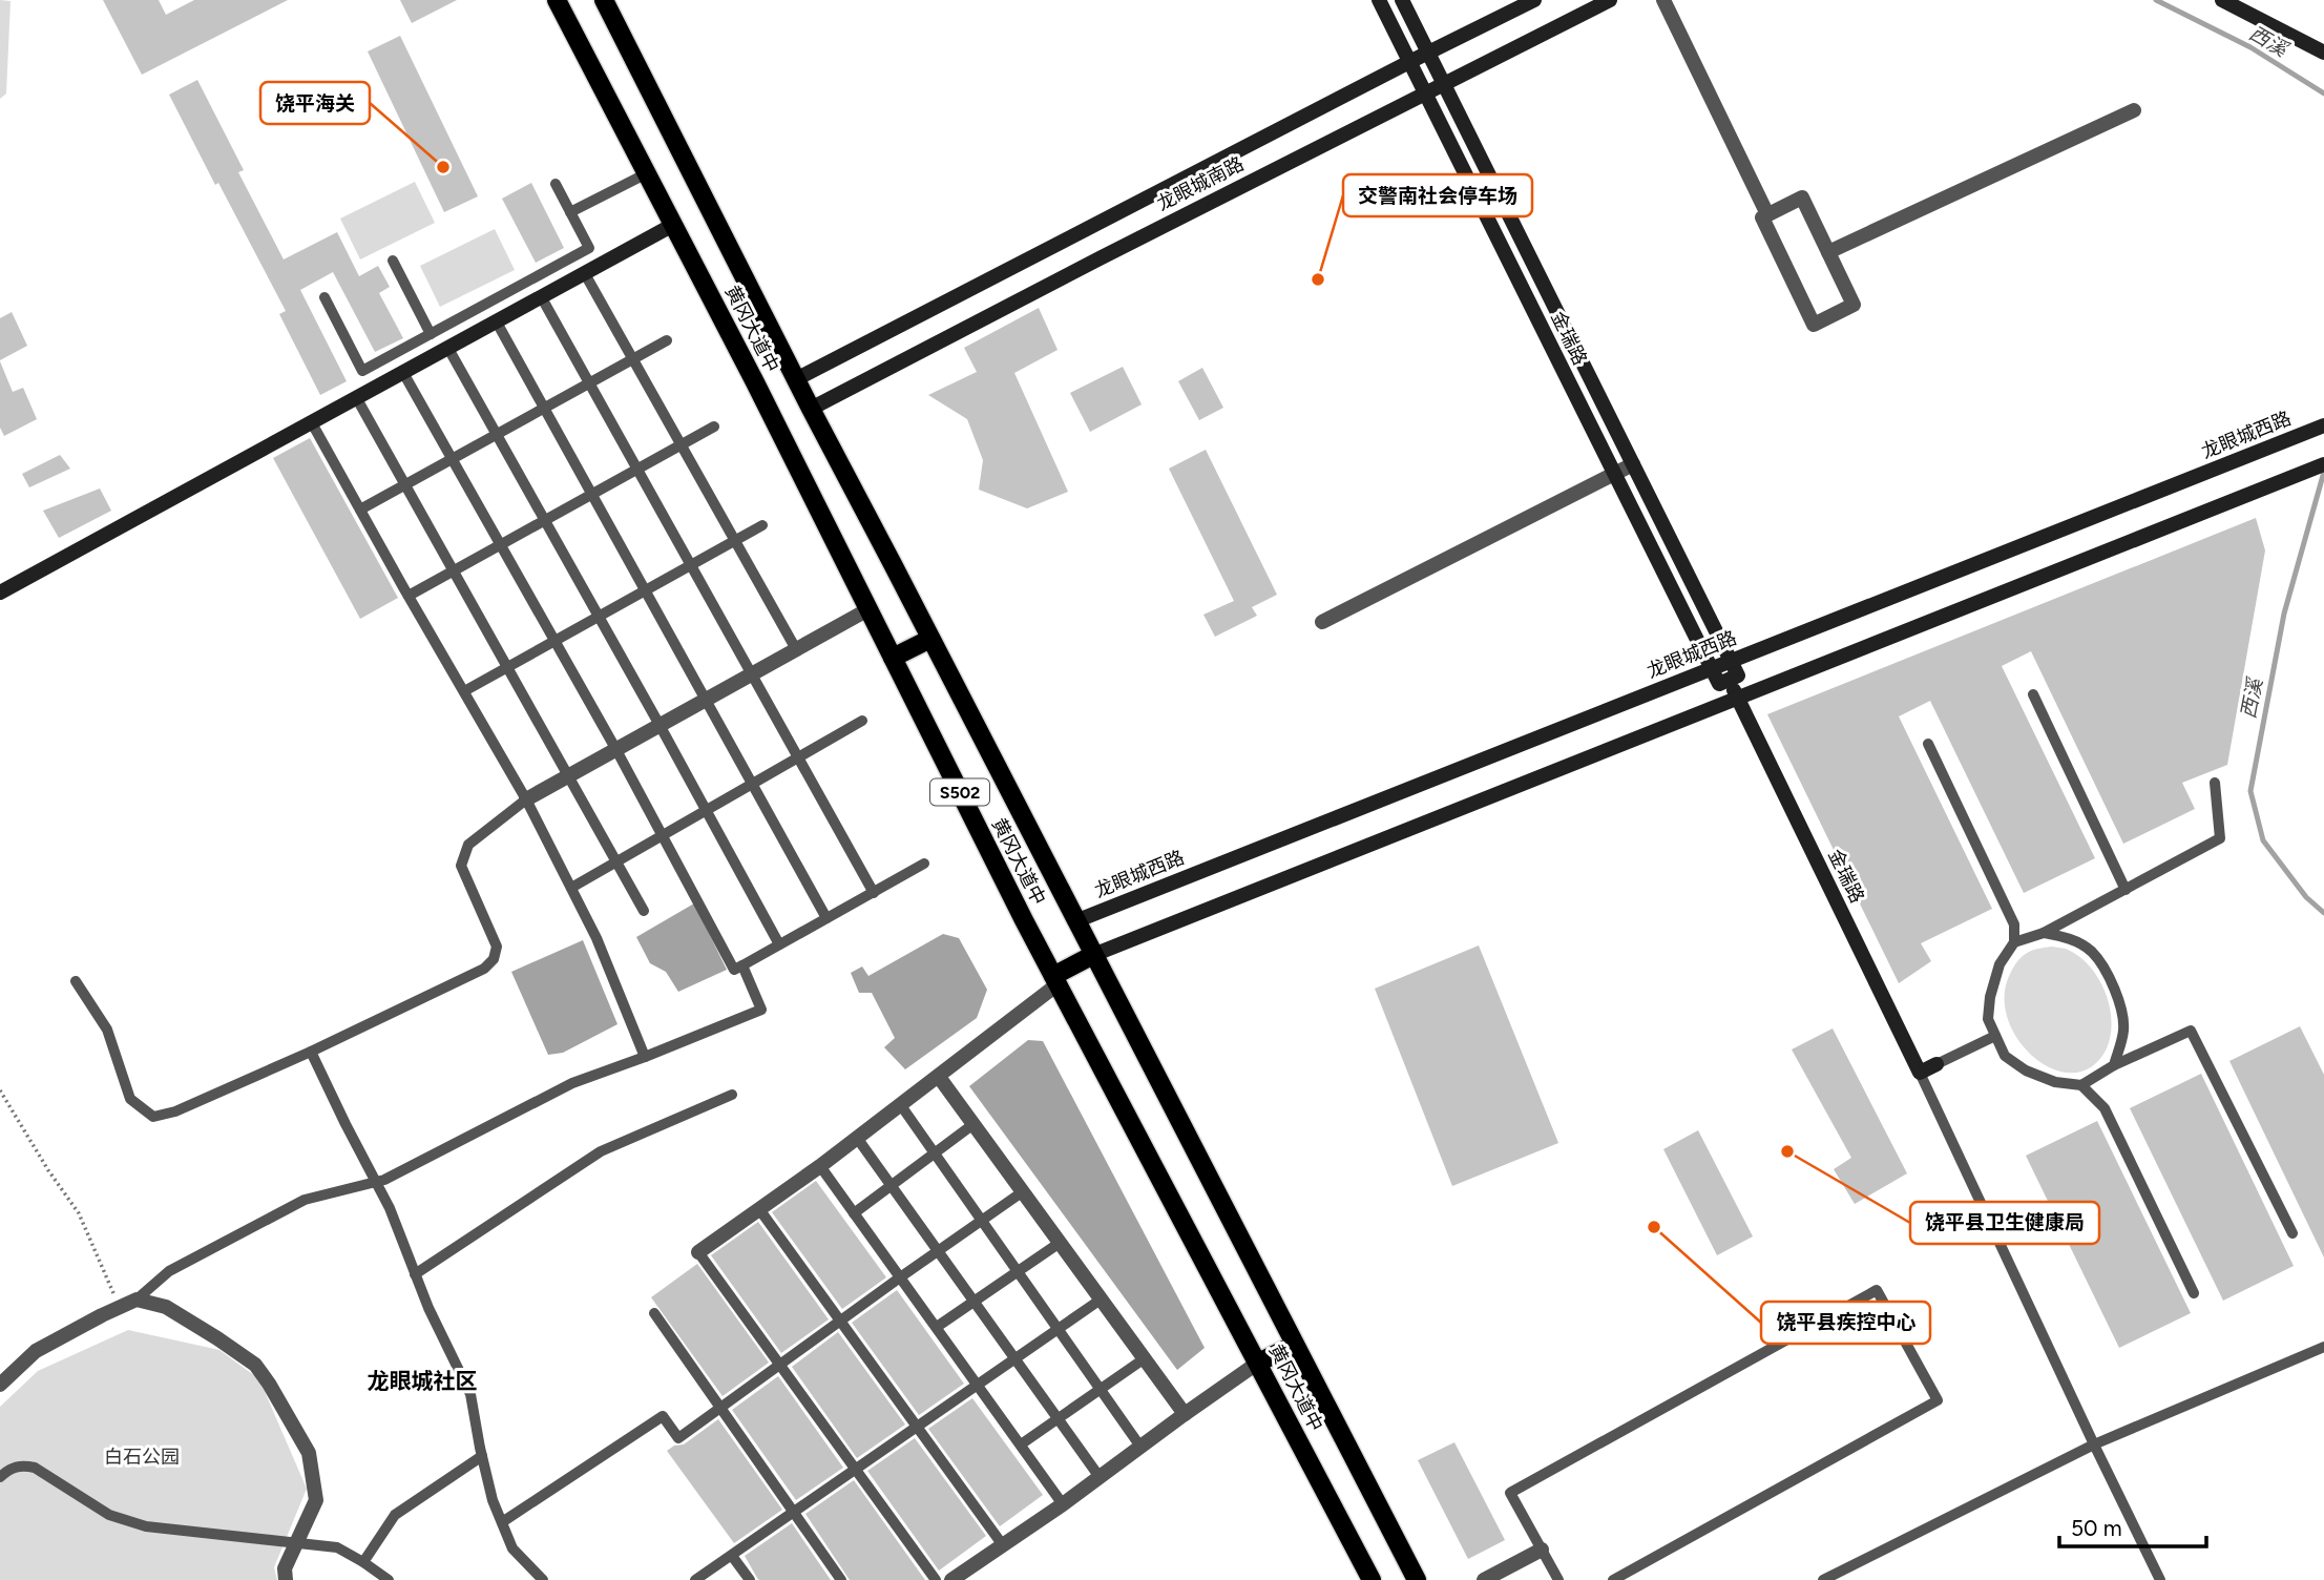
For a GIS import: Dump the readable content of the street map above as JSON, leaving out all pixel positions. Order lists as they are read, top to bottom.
{
  "streets": {
    "main road": [
      "龙眼城南路",
      "黄冈大道中",
      "金瑞路",
      "龙眼城西路",
      "S502"
    ]
  },
  "crossings": [
    ["龙眼城南路", "黄冈大道中"],
    ["龙眼城南路", "金瑞路"],
    ["黄冈大道中", "龙眼城西路"]
  ],
  "districts": ["龙眼城社区"],
  "water": ["西溪"],
  "parks": ["白石公园"],
  "places": [
    "饶平海关",
    "交警南社会停车场",
    "饶平县卫生健康局",
    "饶平县疾控中心"
  ],
  "scale_bar": "50 m"
}
